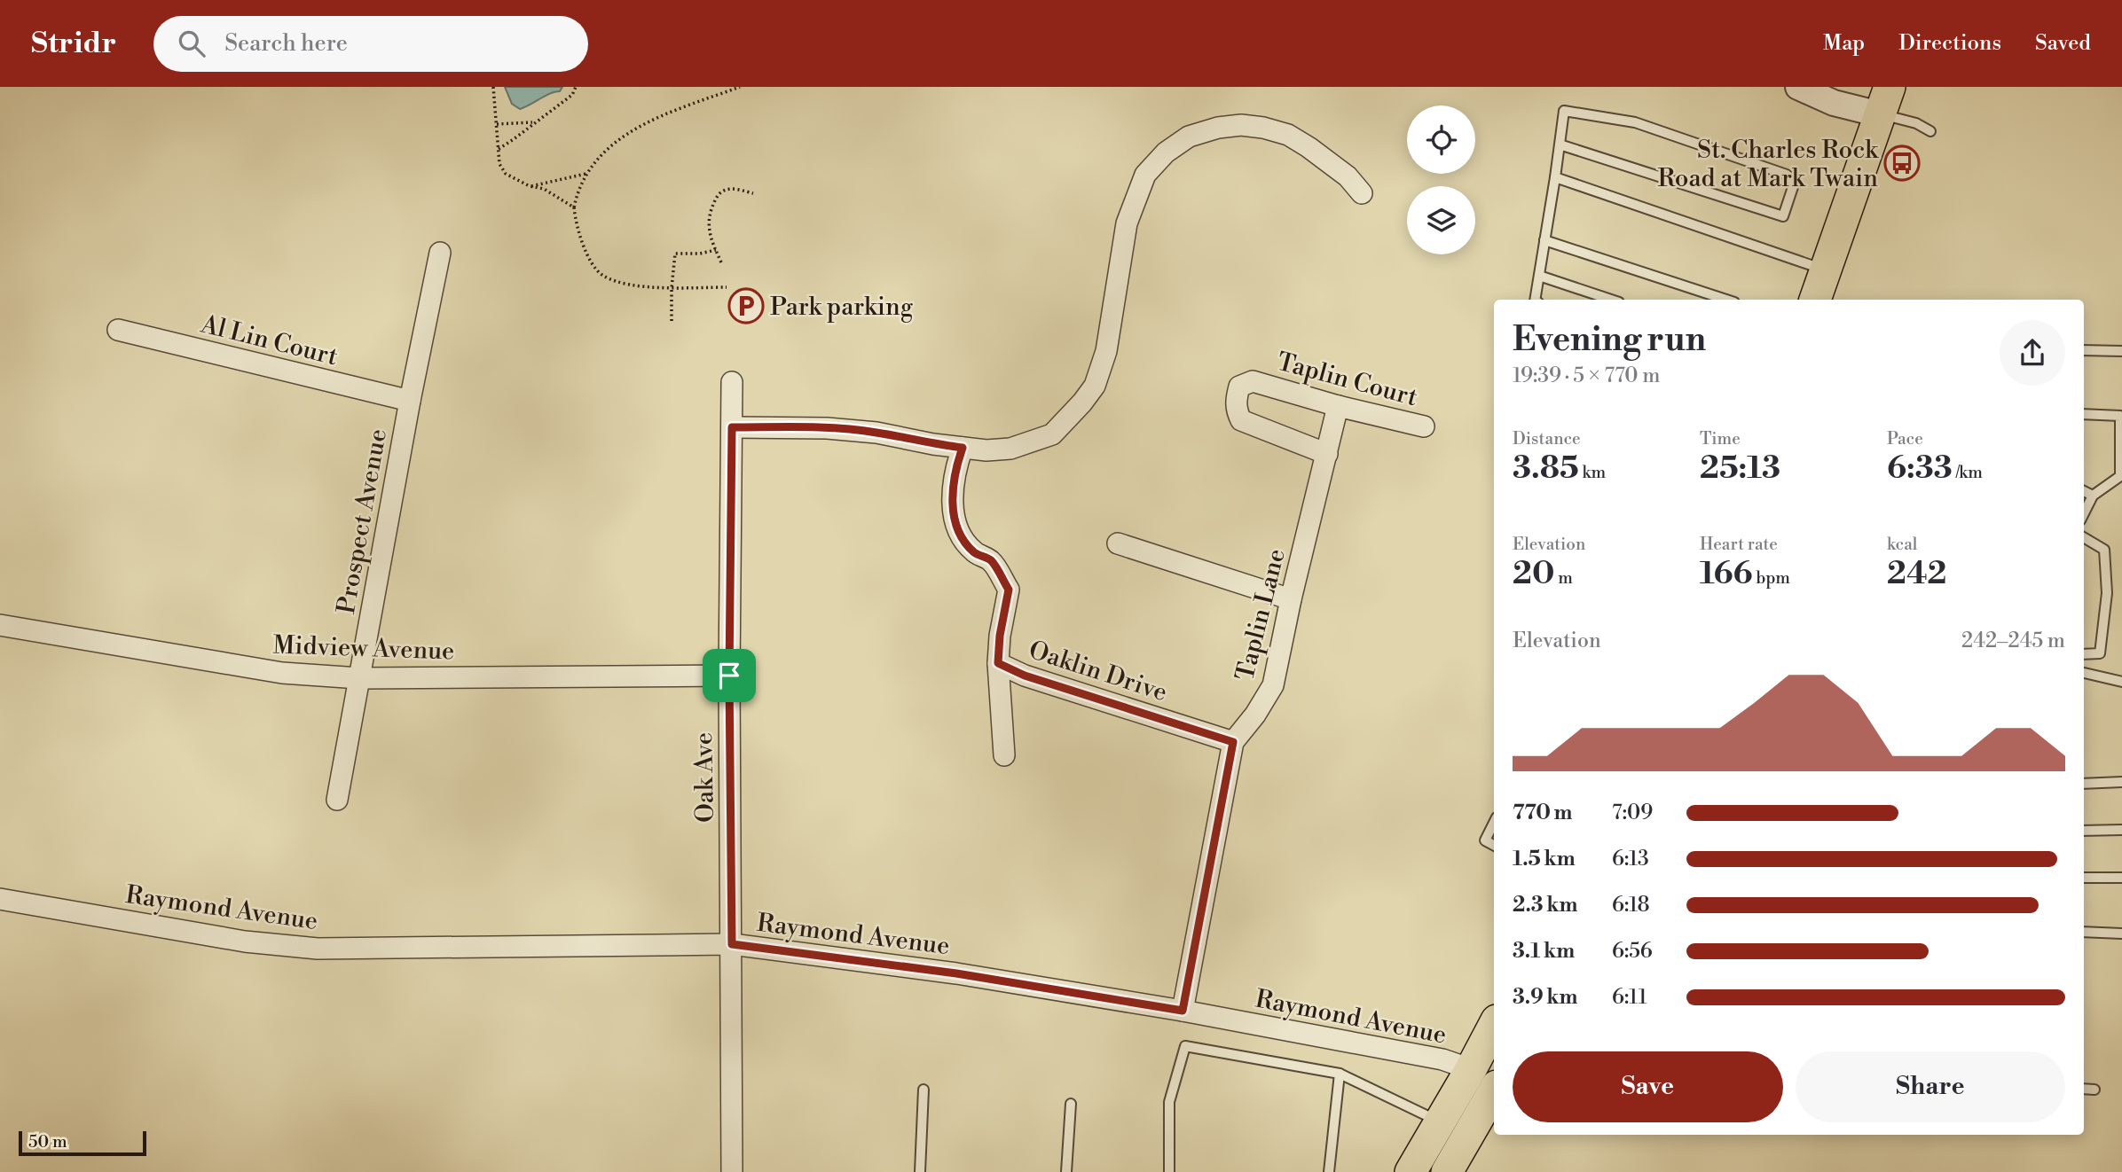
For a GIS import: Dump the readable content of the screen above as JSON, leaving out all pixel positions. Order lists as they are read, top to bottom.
{
  "streets": {
    "street": [
      "Al Lin Court",
      "Taplin Court",
      "Prospect Avenue",
      "Taplin Lane",
      "Midview Avenue",
      "Oaklin Drive",
      "Oak Ave",
      "Raymond Avenue"
    ]
  },
  "crossings": [
    ["Al Lin Court", "Prospect Avenue"],
    ["Taplin Court", "Taplin Lane"],
    ["Prospect Avenue", "Midview Avenue"],
    ["Taplin Lane", "Oaklin Drive"],
    ["Taplin Lane", "Raymond Avenue"],
    ["Midview Avenue", "Oak Ave"],
    ["Oak Ave", "Raymond Avenue"]
  ],
  "places": {
    "bus stop": ["St. Charles Rock Road at Mark Twain"],
    "parking": ["Park parking"]
  },
  "scale_bar": "50 m",
  "page": {
    "header": "Stridr",
    "search": "Search here",
    "nav": ["Map", "Directions", "Saved"],
    "heading": ["Evening run", "19:39 · 5 × 770 m"],
    "stats": [
      ["Distance", "3.85 km"],
      ["Time", "25:13"],
      ["Pace", "6:33 /km"],
      ["Elevation", "20 m"],
      ["Heart rate", "166 bpm"],
      ["kcal", "242"]
    ],
    "chart": ["Elevation", "242–245 m"],
    "list": [
      {
        "name": "770 m",
        "note": "7:09"
      },
      {
        "name": "1.5 km",
        "note": "6:13"
      },
      {
        "name": "2.3 km",
        "note": "6:18"
      },
      {
        "name": "3.1 km",
        "note": "6:56"
      },
      {
        "name": "3.9 km",
        "note": "6:11"
      }
    ],
    "buttons": ["Save", "Share"],
    "scale": "50 m"
  }
}
